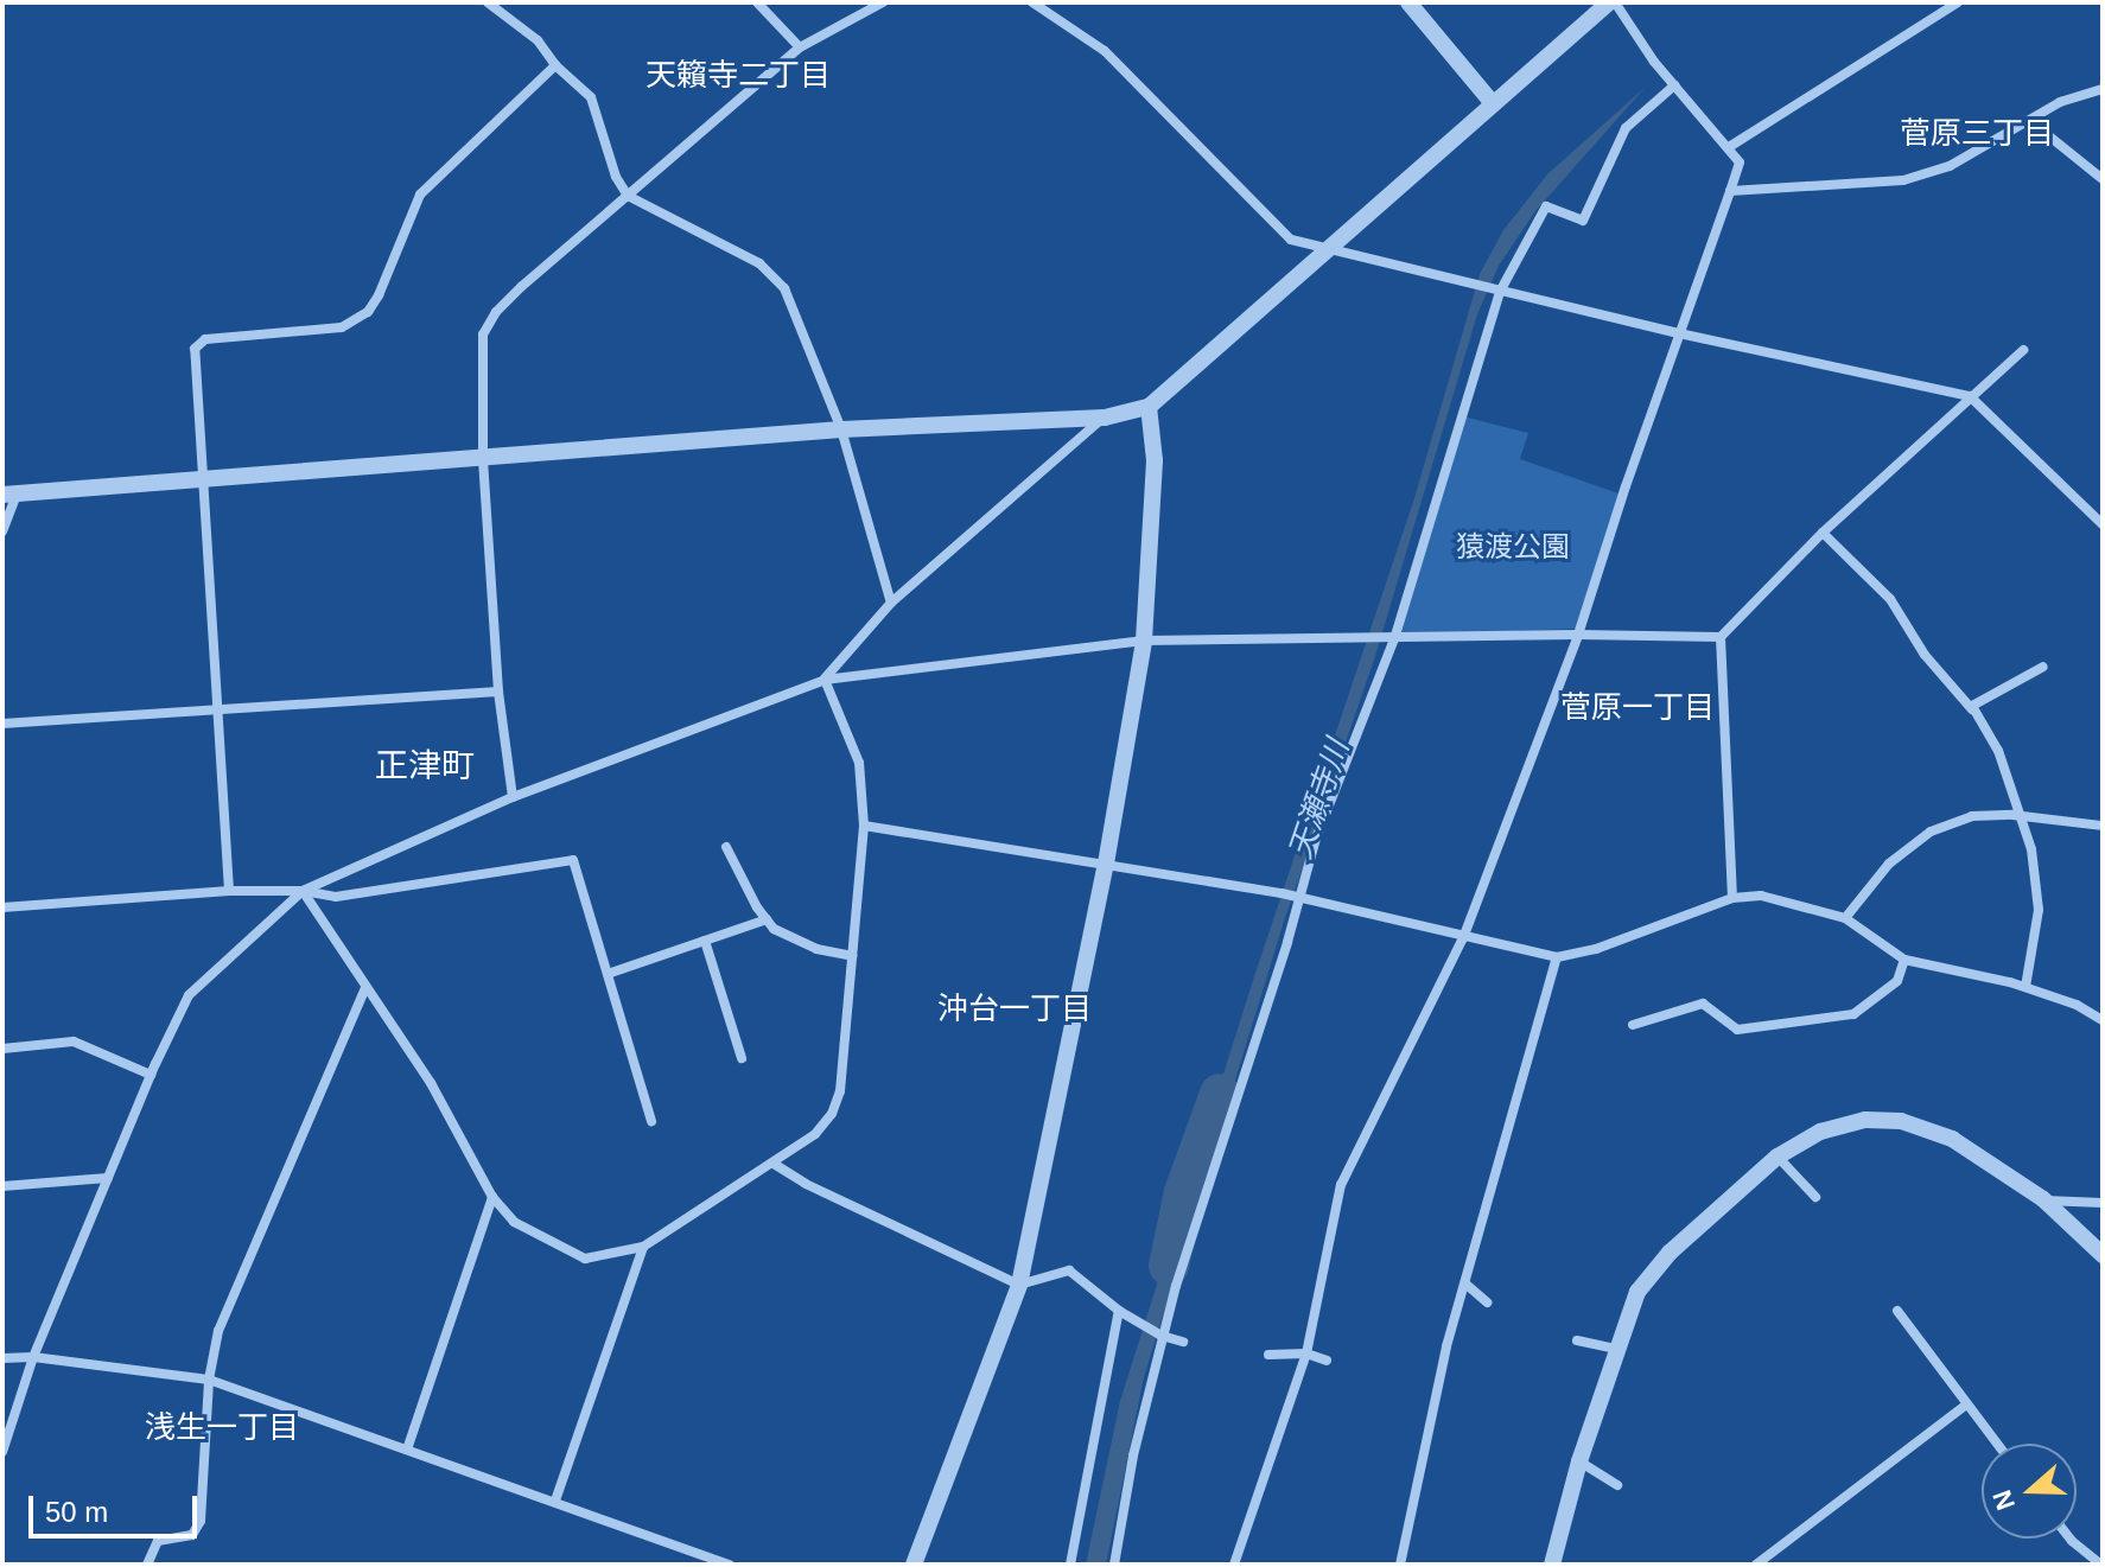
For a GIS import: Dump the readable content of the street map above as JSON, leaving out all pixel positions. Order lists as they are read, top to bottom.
{
  "districts": [
    "天籟寺二丁目",
    "菅原三丁目",
    "菅原一丁目",
    "正津町",
    "沖台一丁目",
    "浅生一丁目"
  ],
  "water": ["天瀬寺川"],
  "parks": ["猿渡公園"],
  "scale_bar": "50 m",
  "north": "left"
}
